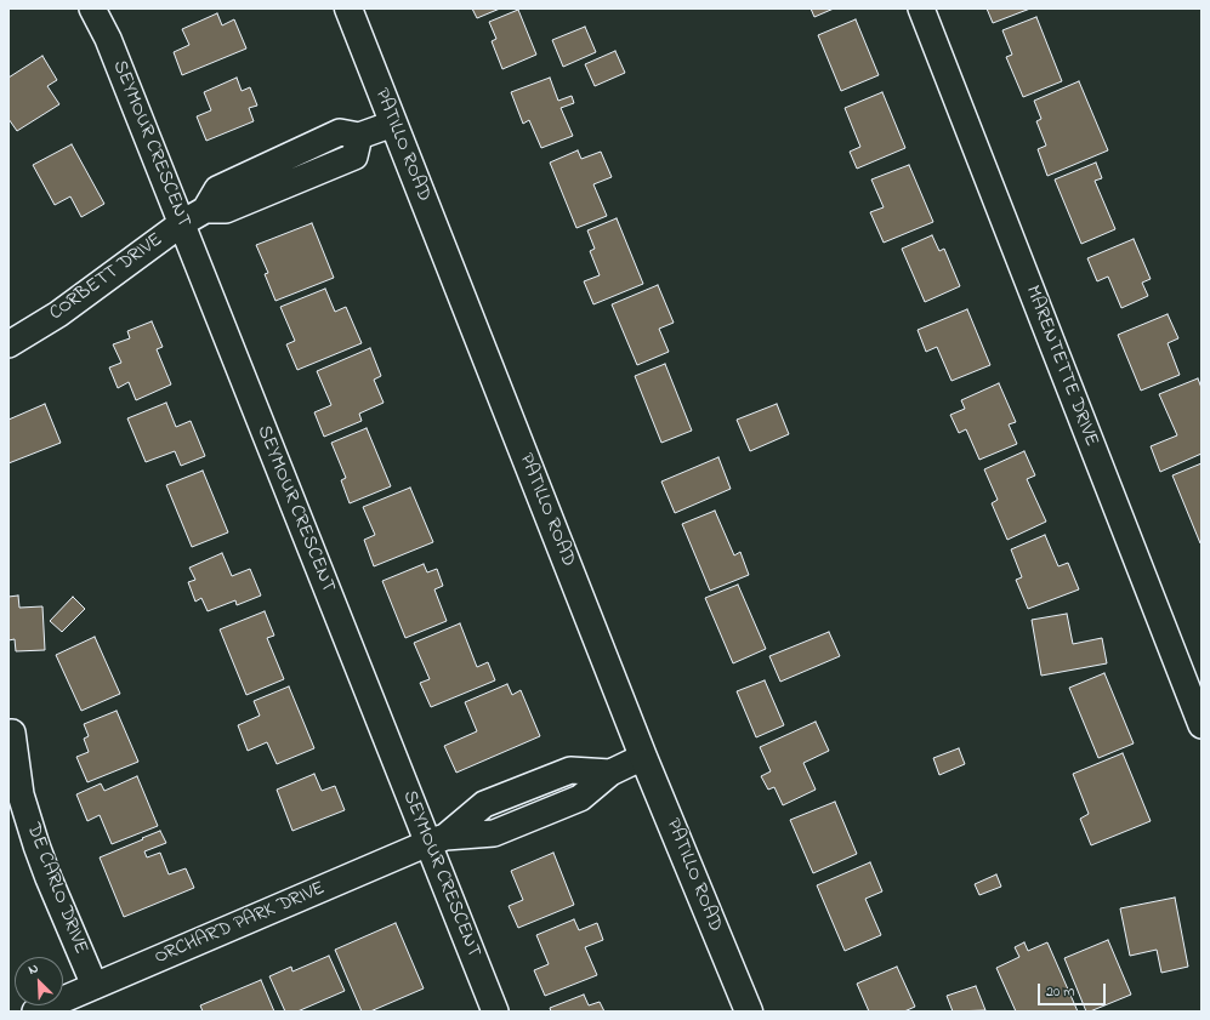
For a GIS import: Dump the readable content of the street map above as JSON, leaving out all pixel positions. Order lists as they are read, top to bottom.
{
  "streets": {
    "street": [
      "SEYMOUR CRESCENT",
      "PATILLO ROAD",
      "CORBETT DRIVE",
      "MARENTETTE DRIVE",
      "DE CARLO DRIVE",
      "ORCHARD PARK DRIVE"
    ]
  },
  "crossings": [
    ["SEYMOUR CRESCENT", "CORBETT DRIVE"],
    ["SEYMOUR CRESCENT", "ORCHARD PARK DRIVE"],
    ["PATILLO ROAD", "CORBETT DRIVE"],
    ["PATILLO ROAD", "ORCHARD PARK DRIVE"],
    ["DE CARLO DRIVE", "ORCHARD PARK DRIVE"]
  ],
  "scale_bar": "20 m",
  "north": "top left"
}
